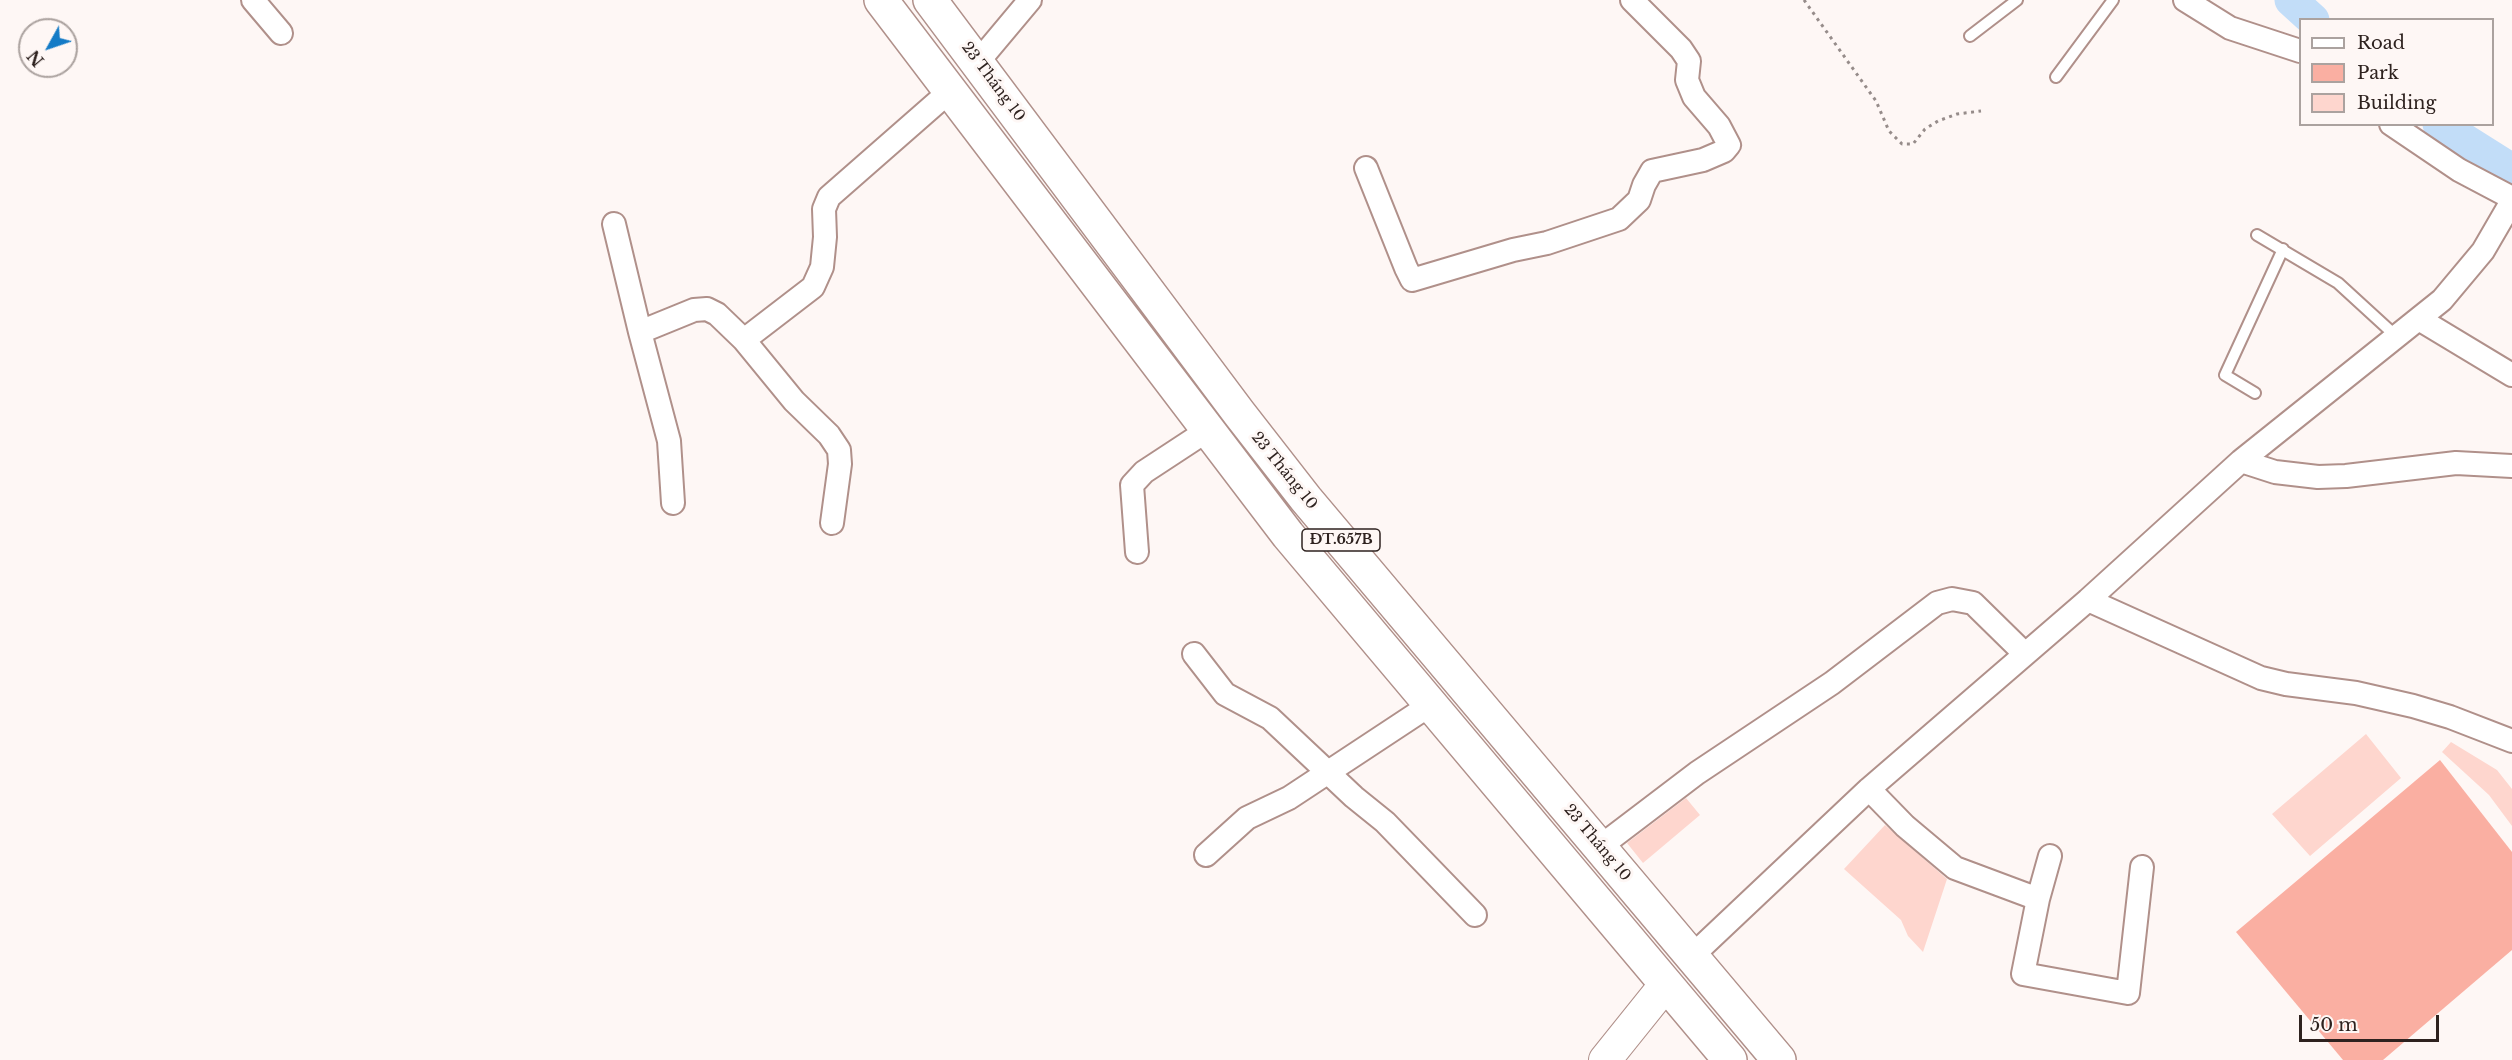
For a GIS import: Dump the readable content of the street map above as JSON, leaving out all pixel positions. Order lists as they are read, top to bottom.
{
  "streets": {
    "main road": ["23 Tháng 10", "ĐT.657B"]
  },
  "legend": ["Road", "Park", "Building"],
  "scale_bar": "50 m",
  "north": "bottom left"
}
